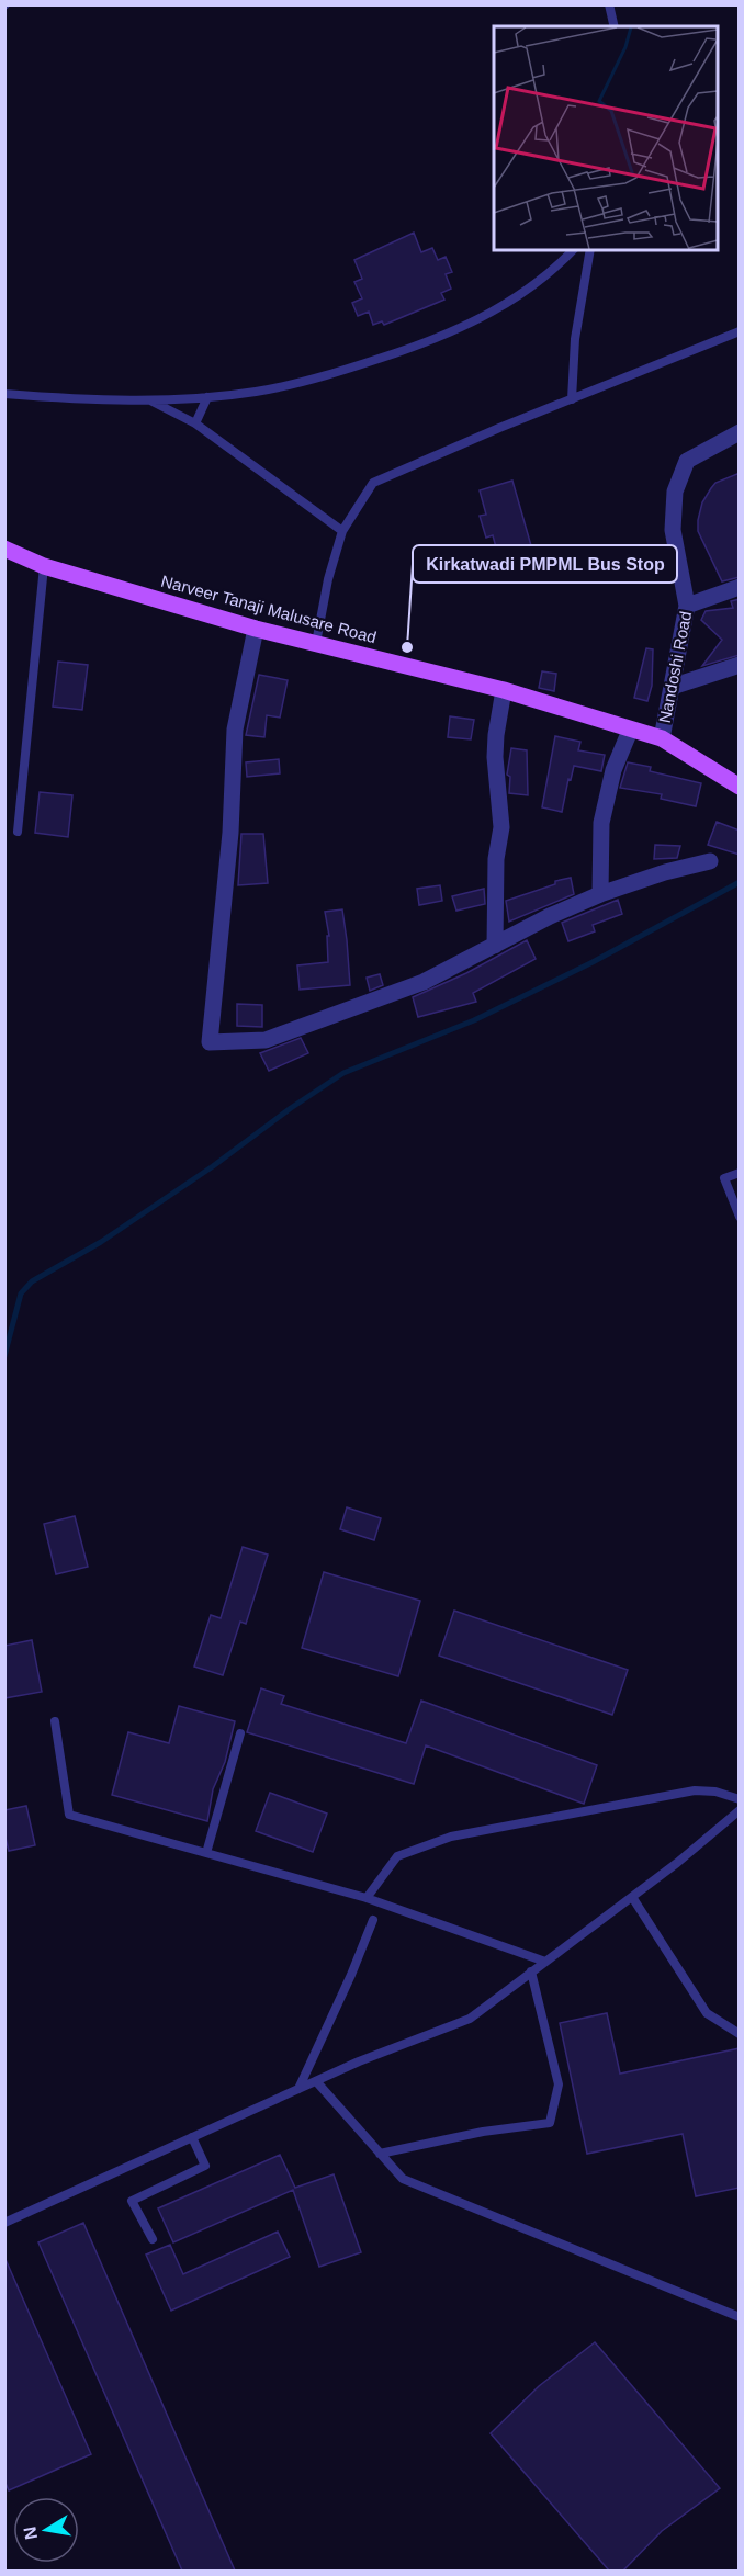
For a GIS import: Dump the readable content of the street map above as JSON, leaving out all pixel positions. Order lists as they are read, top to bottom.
{
  "streets": {
    "main road": ["Narveer Tanaji Malusare Road"],
    "street": ["Nandoshi Road"]
  },
  "crossings": [
    ["Narveer Tanaji Malusare Road", "Nandoshi Road"]
  ],
  "places": ["Kirkatwadi PMPML Bus Stop"],
  "north": "left"
}
